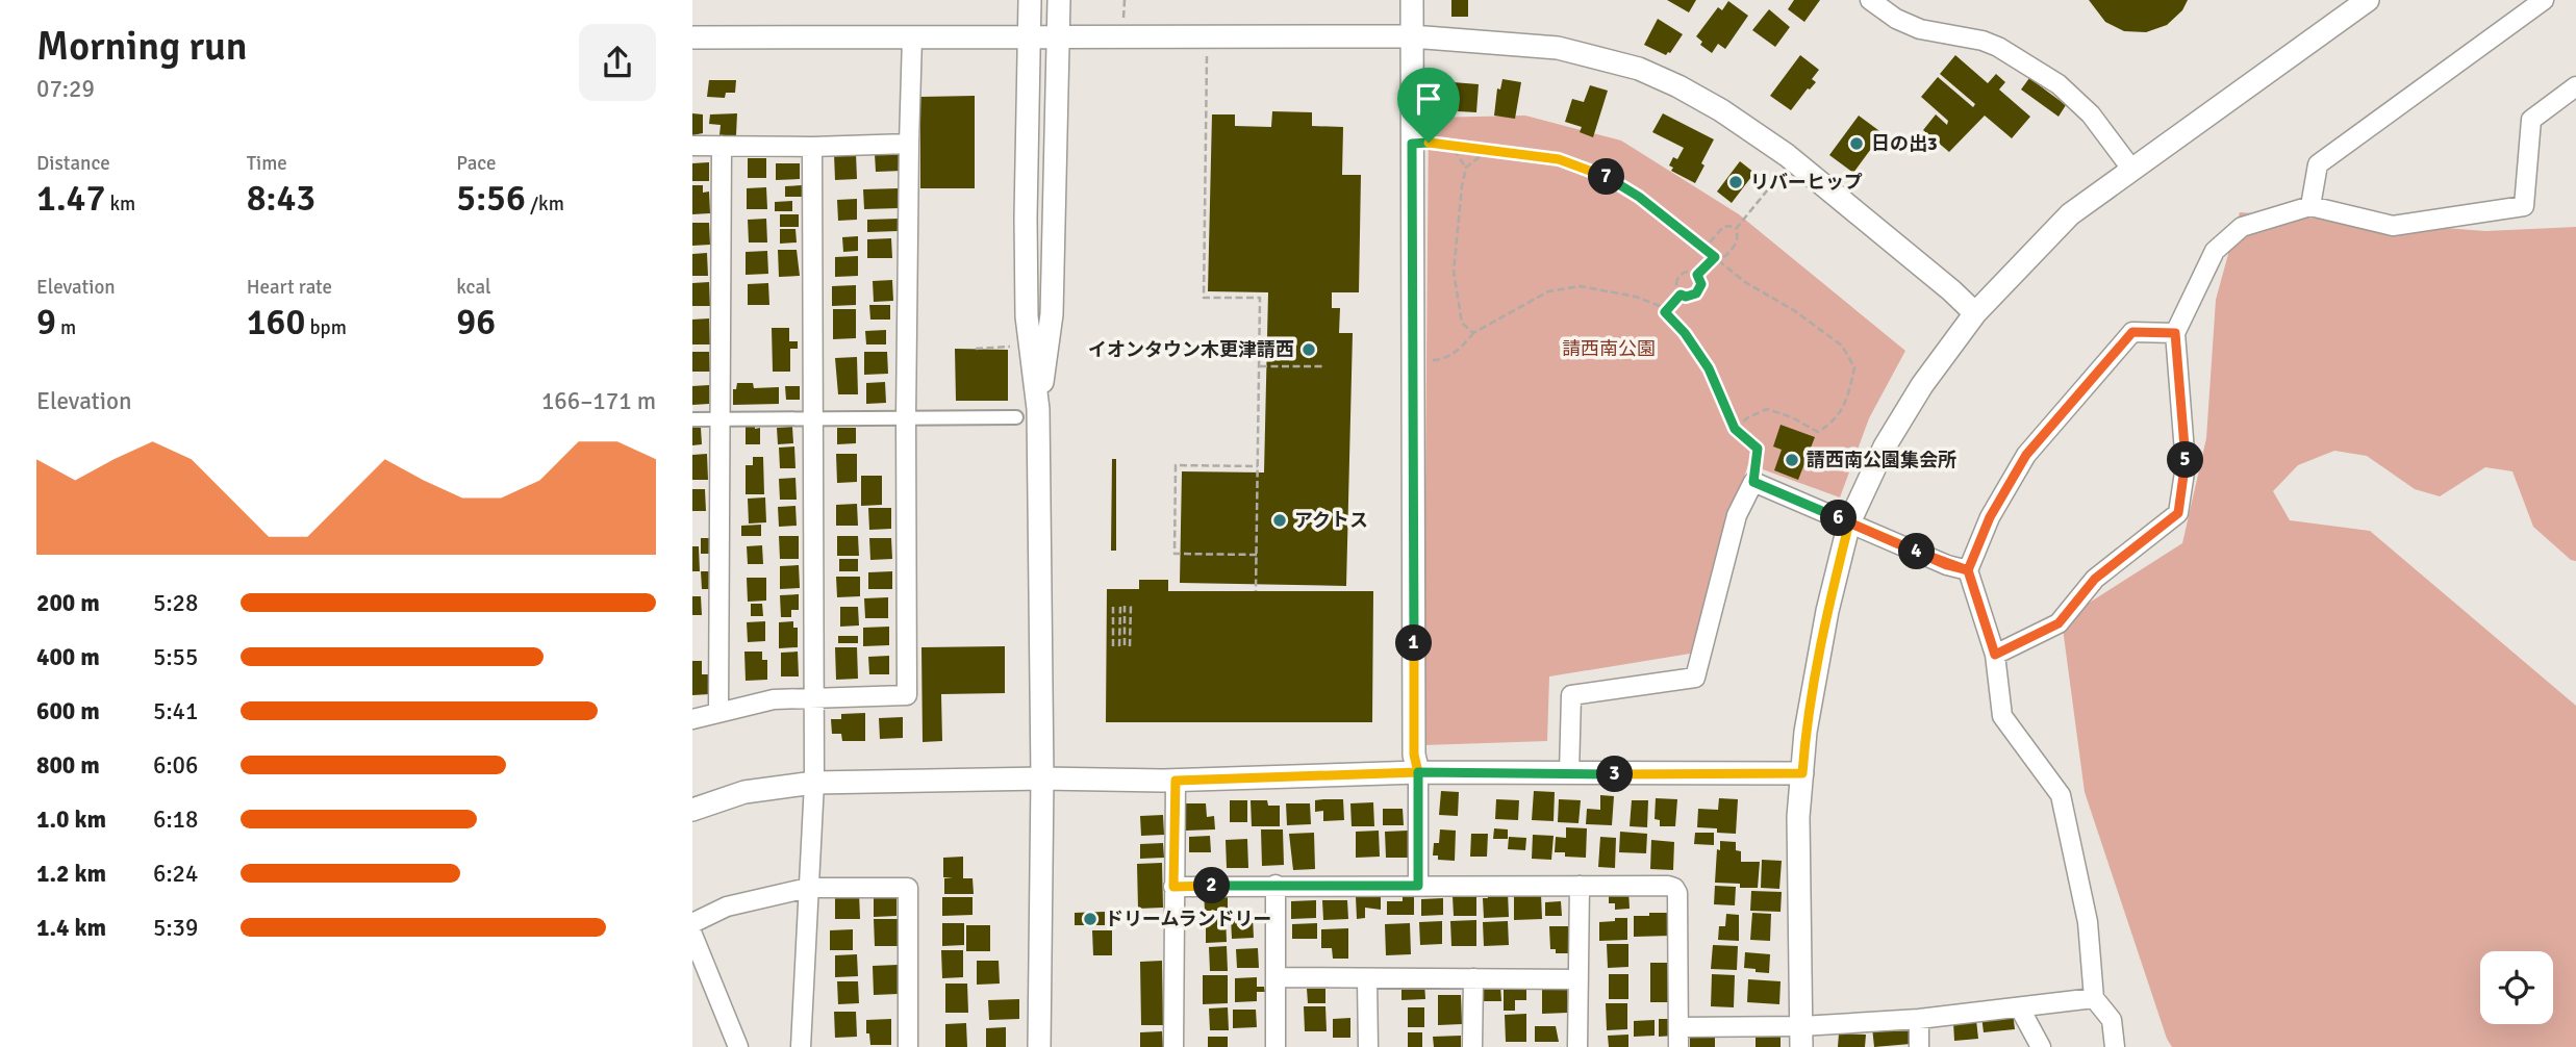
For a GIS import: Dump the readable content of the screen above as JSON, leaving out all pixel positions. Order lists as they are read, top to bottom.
{
  "parks": ["請西南公園"],
  "places": [
    "日の出3",
    "リバーヒップ",
    "イオンタウン木更津請西",
    "請西南公園集会所",
    "アクトス",
    "ドリームランドリー"
  ],
  "page": {
    "heading": ["Morning run", "07:29"],
    "stats": [
      ["Distance", "1.47 km"],
      ["Time", "8:43"],
      ["Pace", "5:56 /km"],
      ["Elevation", "9 m"],
      ["Heart rate", "160 bpm"],
      ["kcal", "96"]
    ],
    "pins": [
      "7",
      "5",
      "6",
      "4",
      "1",
      "3",
      "2"
    ],
    "chart": ["Elevation", "166–171 m"],
    "list": [
      {
        "name": "200 m",
        "note": "5:28"
      },
      {
        "name": "400 m",
        "note": "5:55"
      },
      {
        "name": "600 m",
        "note": "5:41"
      },
      {
        "name": "800 m",
        "note": "6:06"
      },
      {
        "name": "1.0 km",
        "note": "6:18"
      },
      {
        "name": "1.2 km",
        "note": "6:24"
      },
      {
        "name": "1.4 km",
        "note": "5:39"
      }
    ]
  }
}
